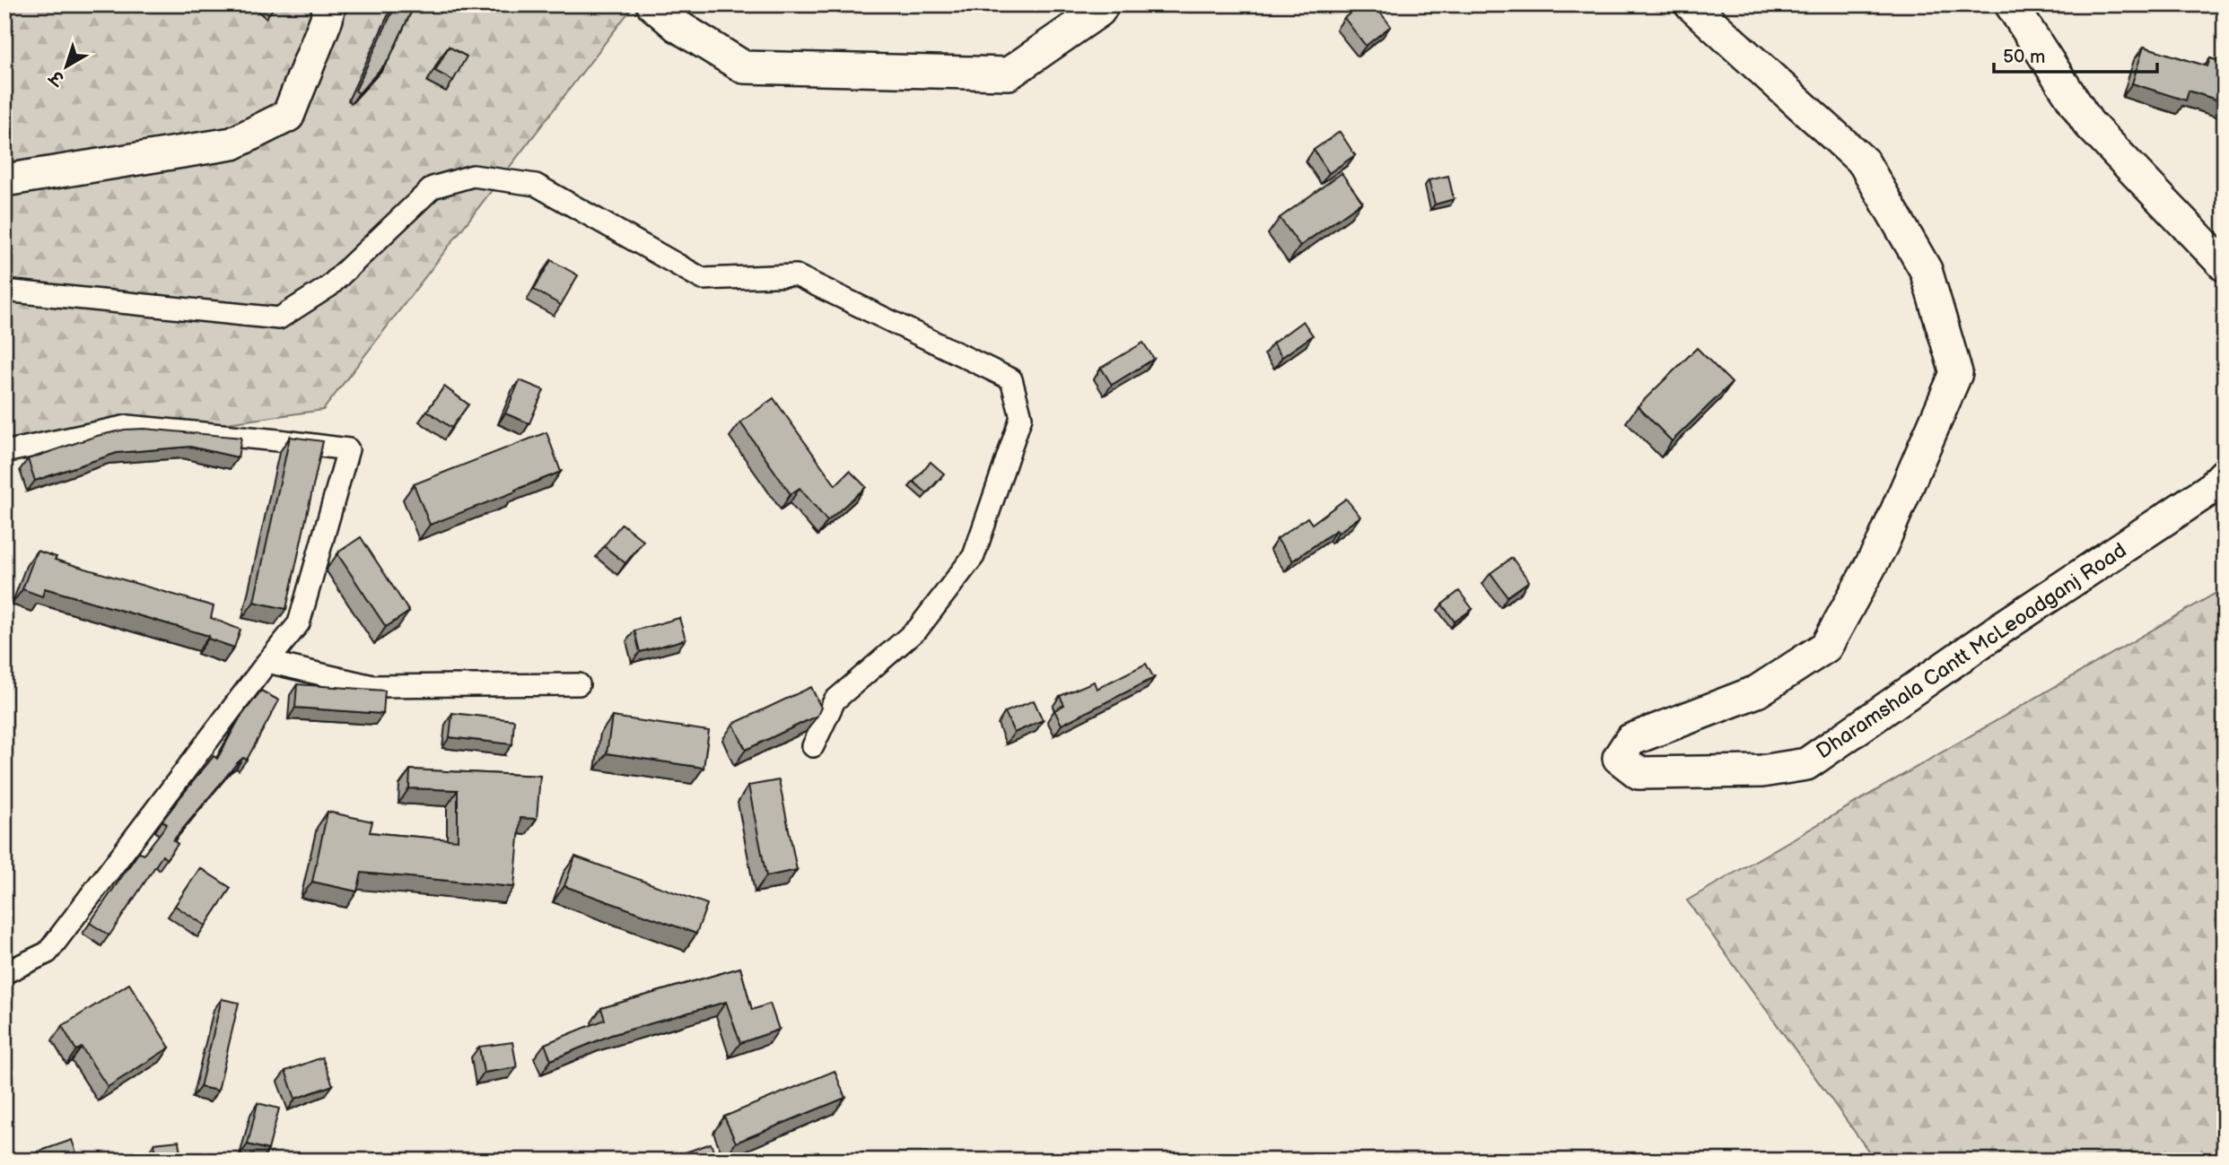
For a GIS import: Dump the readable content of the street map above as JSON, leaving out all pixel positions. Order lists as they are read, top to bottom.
{
  "streets": {
    "main road": ["Dharamshala Cantt McLeoadganj Road"]
  },
  "scale_bar": "50 m",
  "north": "bottom left"
}
